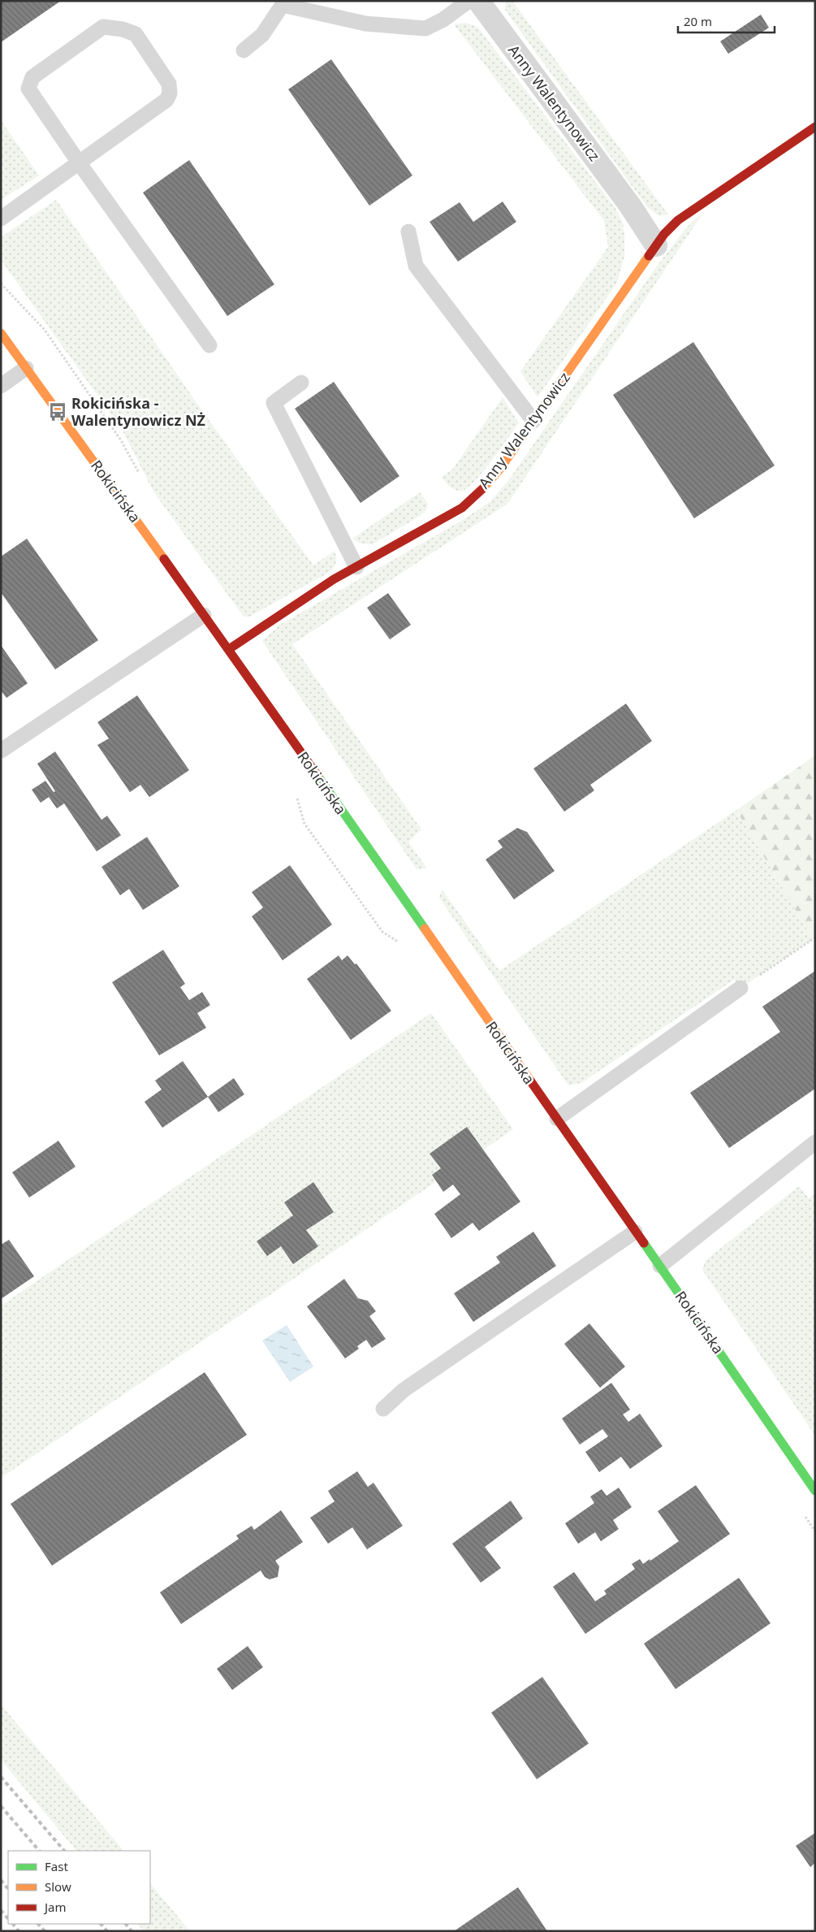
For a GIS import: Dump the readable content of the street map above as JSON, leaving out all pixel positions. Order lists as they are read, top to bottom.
{
  "streets": {
    "main road": ["Anny Walentynowicz", "Rokicińska"]
  },
  "crossings": [
    ["Anny Walentynowicz", "Rokicińska"]
  ],
  "places": {
    "bus stop": ["Rokicińska - Walentynowicz NŻ"]
  },
  "legend": ["Fast", "Slow", "Jam"],
  "scale_bar": "20 m"
}
